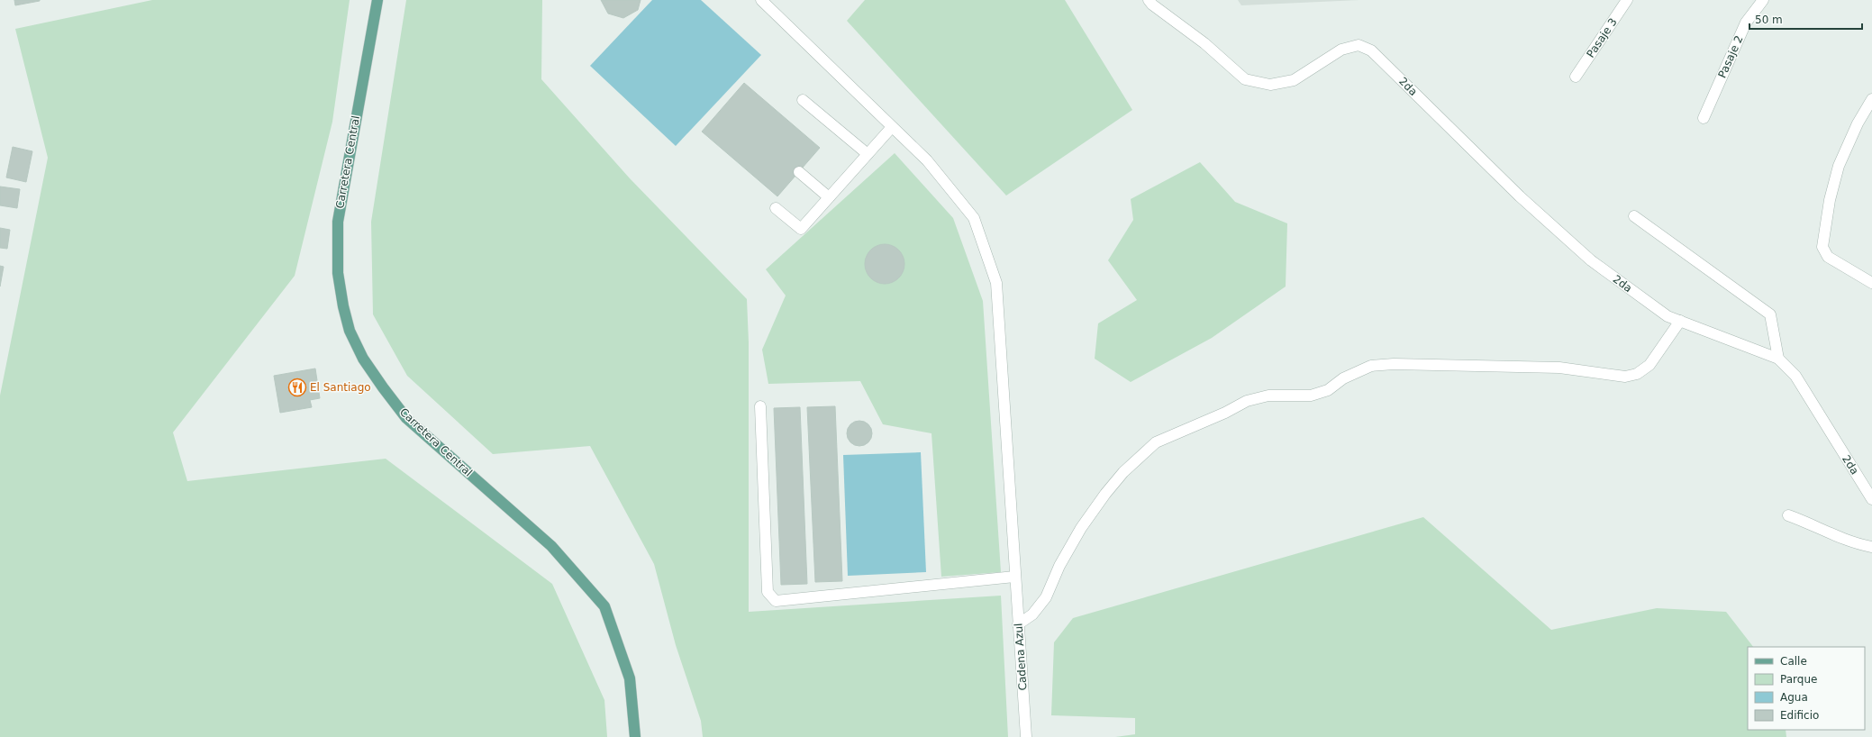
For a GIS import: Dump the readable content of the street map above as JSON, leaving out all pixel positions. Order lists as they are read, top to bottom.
{
  "streets": {
    "main road": ["Carretera Central"],
    "street": [
      "Pasaje 3",
      "Pasaje 2",
      "2da",
      "Cadena Azul"
    ]
  },
  "places": {
    "restaurant": ["El Santiago"]
  },
  "legend": [
    "Calle",
    "Parque",
    "Agua",
    "Edificio"
  ],
  "scale_bar": "50 m"
}
